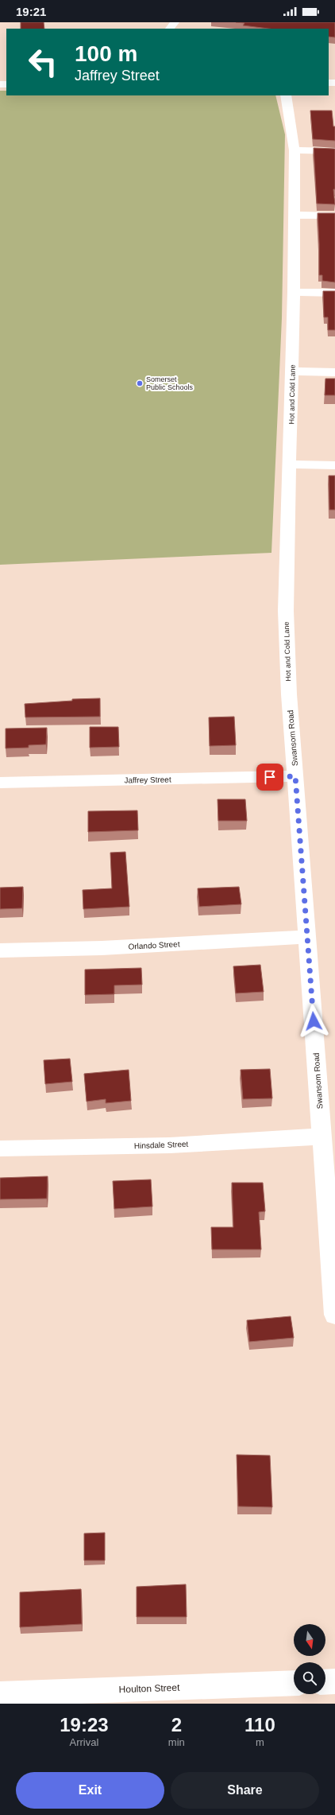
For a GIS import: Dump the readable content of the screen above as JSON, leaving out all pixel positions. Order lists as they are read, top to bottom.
{
  "streets": {
    "street": [
      "Hot and Cold Lane",
      "Swansom Road",
      "Jaffrey Street",
      "Orlando Street",
      "Hinsdale Street",
      "Houlton Street"
    ]
  },
  "crossings": [
    ["Hot and Cold Lane", "Swansom Road"],
    ["Swansom Road", "Jaffrey Street"],
    ["Swansom Road", "Orlando Street"],
    ["Swansom Road", "Hinsdale Street"]
  ],
  "places": ["Somerset Public Schools"],
  "north": "bottom",
  "page": {
    "status": "19:21",
    "turn": ["100 m", "Jaffrey Street"],
    "eta": [
      "19:23",
      "Arrival",
      "2",
      "min",
      "110",
      "m"
    ],
    "buttons": ["Exit", "Share"]
  }
}
